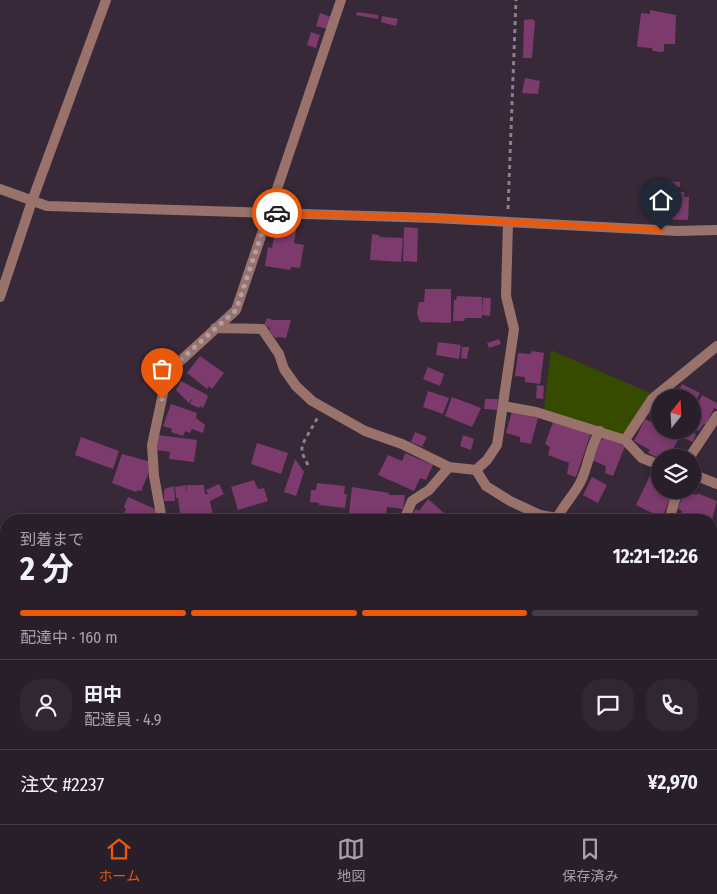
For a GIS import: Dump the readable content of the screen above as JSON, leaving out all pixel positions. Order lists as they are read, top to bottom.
{
  "north": "top",
  "page": {
    "heading": ["2 分", "到着まで", "12:21–12:26"],
    "panel": [
      "田中",
      "配達員 · 4.9",
      "注文 #2237",
      "¥2,970"
    ],
    "bar": "配達中 · 160 m",
    "tabs": ["ホーム", "地図", "保存済み"]
  }
}
